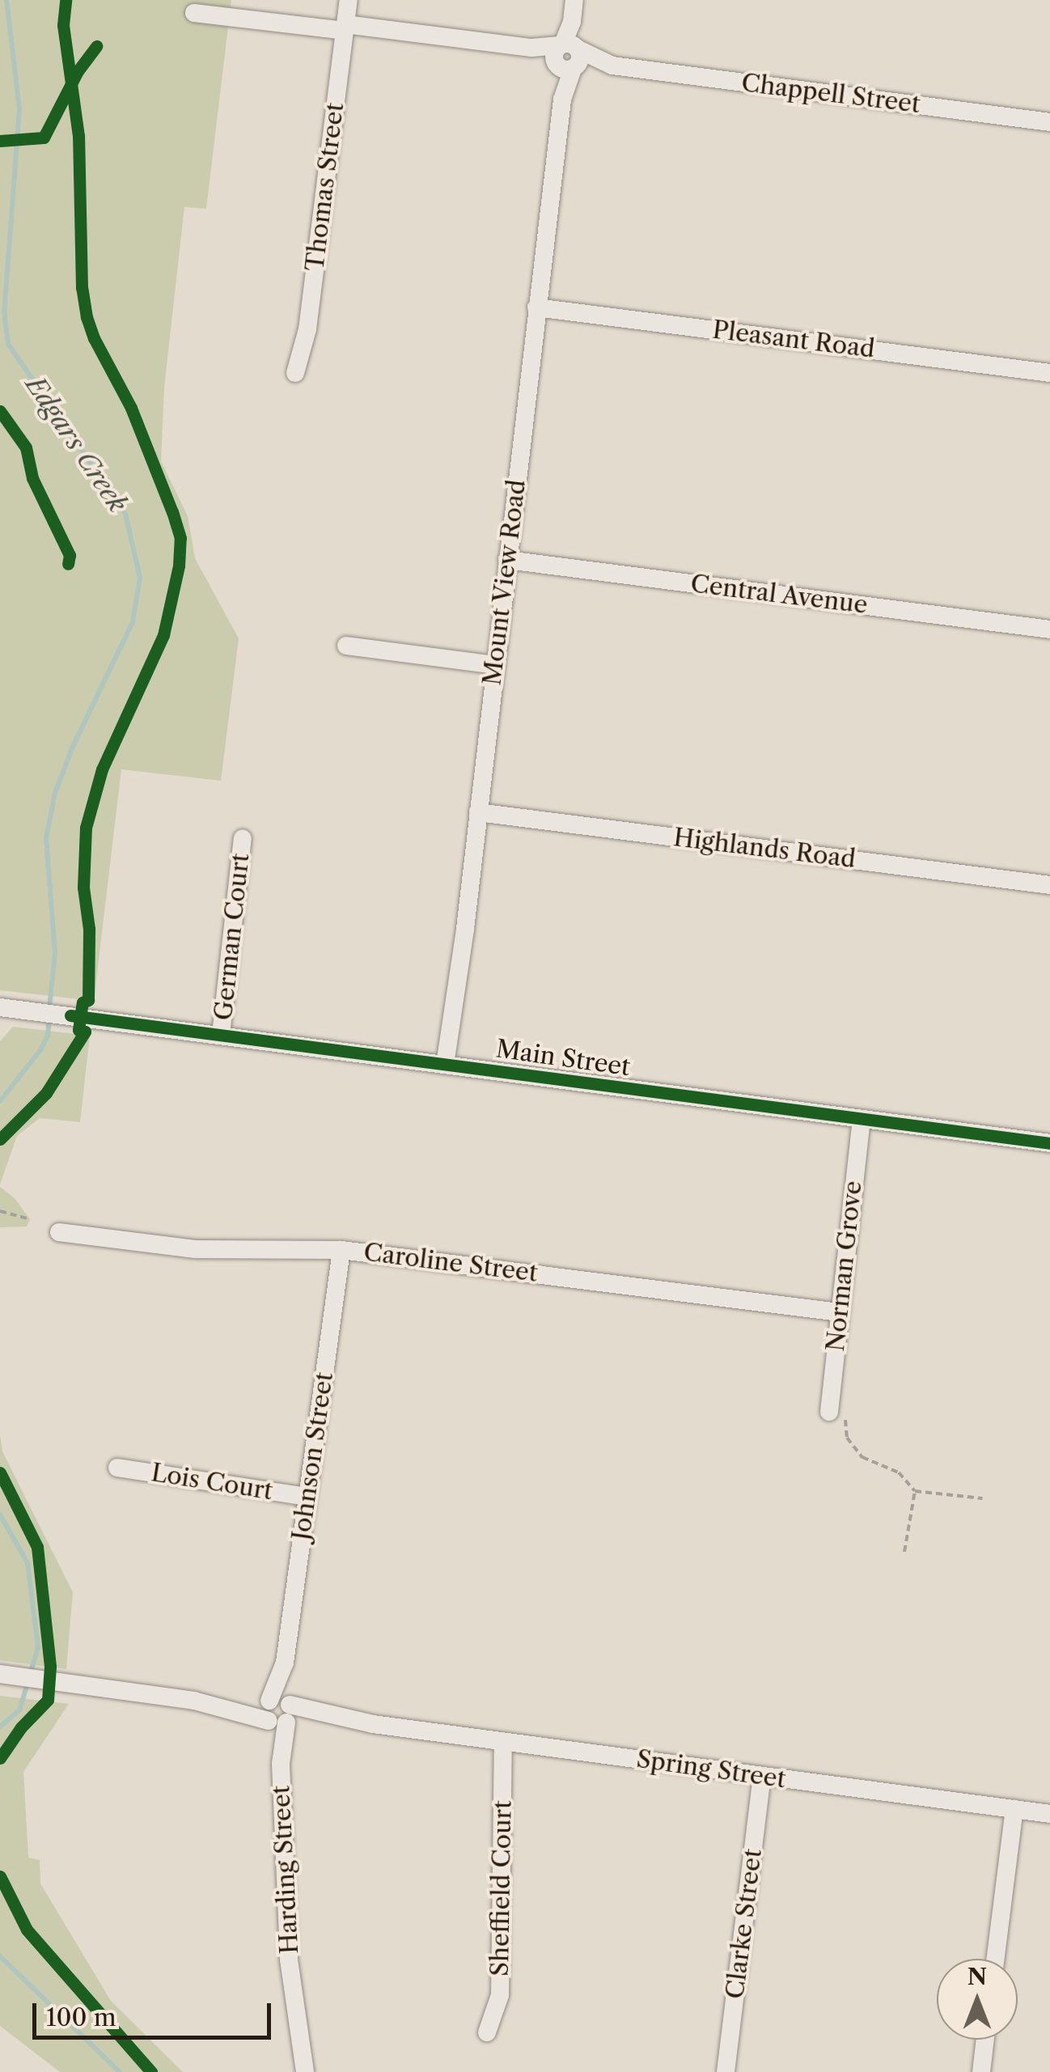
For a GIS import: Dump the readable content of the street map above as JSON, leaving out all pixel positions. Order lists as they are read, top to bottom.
{
  "streets": {
    "street": [
      "Chappell Street",
      "Thomas Street",
      "Pleasant Road",
      "Mount View Road",
      "Central Avenue",
      "Highlands Road",
      "German Court",
      "Main Street",
      "Caroline Street",
      "Norman Grove",
      "Johnson Street",
      "Lois Court",
      "Spring Street",
      "Harding Street",
      "Sheffield Court",
      "Clarke Street"
    ]
  },
  "crossings": [
    ["Chappell Street", "Mount View Road"],
    ["Pleasant Road", "Mount View Road"],
    ["Mount View Road", "Central Avenue"],
    ["Mount View Road", "Highlands Road"],
    ["Mount View Road", "Main Street"],
    ["German Court", "Main Street"],
    ["Main Street", "Norman Grove"],
    ["Caroline Street", "Norman Grove"],
    ["Caroline Street", "Johnson Street"],
    ["Johnson Street", "Lois Court"],
    ["Johnson Street", "Spring Street"],
    ["Johnson Street", "Harding Street"],
    ["Spring Street", "Harding Street"],
    ["Spring Street", "Sheffield Court"],
    ["Spring Street", "Clarke Street"]
  ],
  "water": ["Edgars Creek"],
  "scale_bar": "100 m",
  "north": "top"
}
